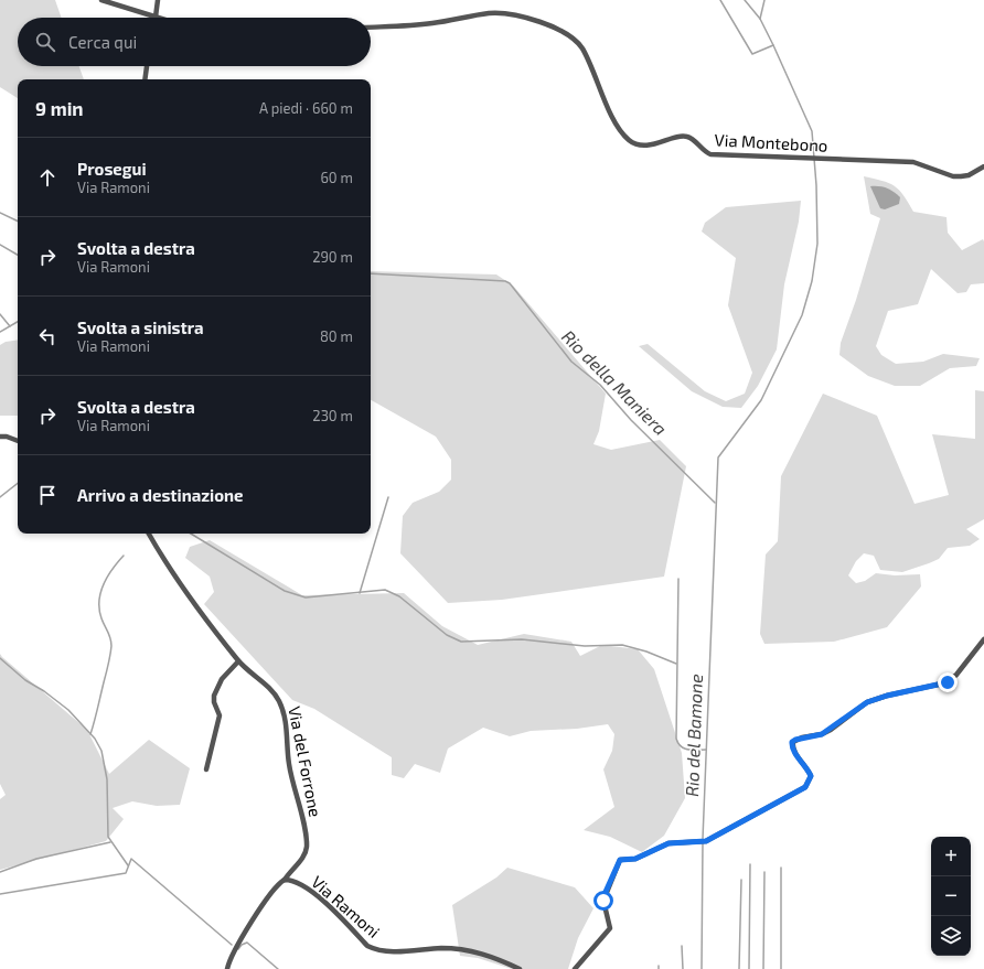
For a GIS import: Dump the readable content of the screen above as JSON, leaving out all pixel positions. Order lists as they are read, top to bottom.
{
  "streets": {
    "street": ["Via Montebono", "Via del Forrone", "Via Ramoni"]
  },
  "crossings": [
    ["Via del Forrone", "Via Ramoni"]
  ],
  "water": ["Rio della Maniera", "Rio del Bamone"],
  "page": {
    "search": "Cerca qui",
    "heading": ["9 min", "A piedi · 660 m"],
    "list": [
      ["Prosegui", "Via Ramoni", "60 m"],
      ["Svolta a destra", "Via Ramoni", "290 m"],
      ["Svolta a sinistra", "Via Ramoni", "80 m"],
      ["Svolta a destra", "Via Ramoni", "230 m"],
      "Arrivo a destinazione"
    ],
    "map_buttons": ["+", "−"]
  }
}
